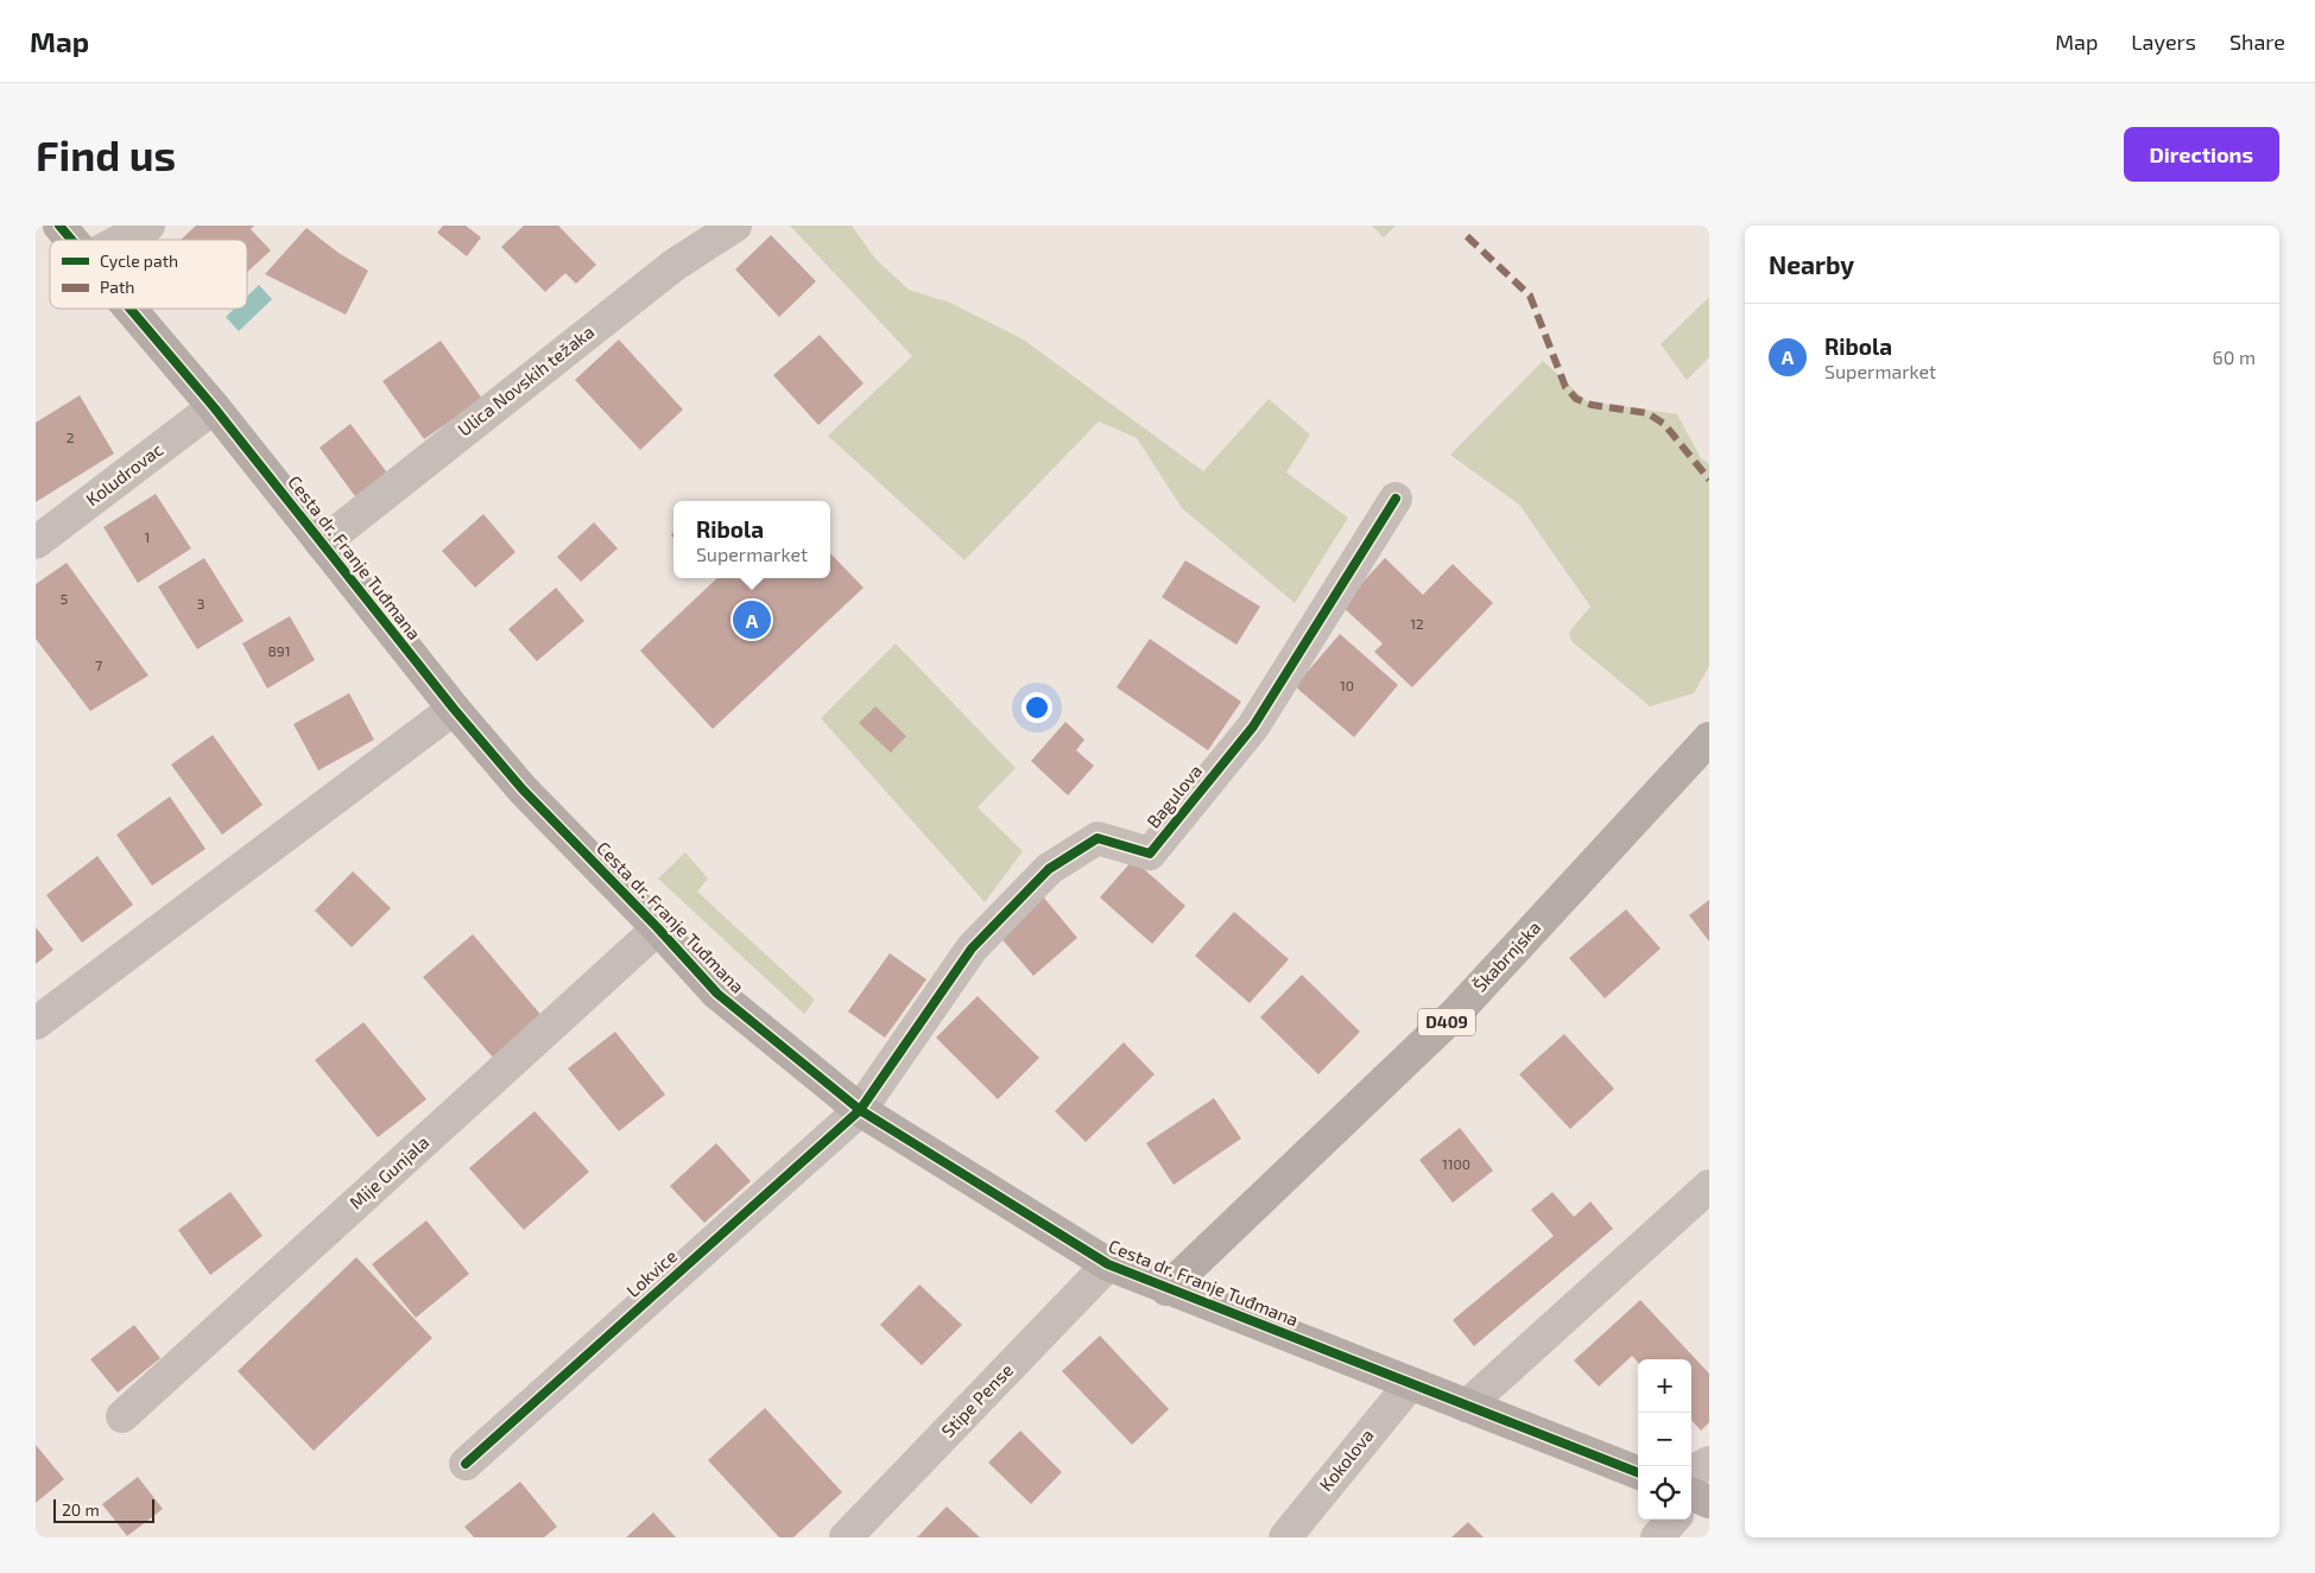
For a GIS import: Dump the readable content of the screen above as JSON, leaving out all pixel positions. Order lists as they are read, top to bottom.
{
  "streets": {
    "main road": ["Cesta dr. Franje Tuđmana", "Škabrnjska", "D409"],
    "street": [
      "Ulica Novskih težaka",
      "Koludrovac",
      "Bagulova",
      "Mije Gunjala",
      "Lokvice",
      "Stipe Pense",
      "Kokolova"
    ]
  },
  "crossings": [
    ["Ulica Novskih težaka", "Cesta dr. Franje Tuđmana"],
    ["Koludrovac", "Cesta dr. Franje Tuđmana"],
    ["Cesta dr. Franje Tuđmana", "Bagulova"],
    ["Cesta dr. Franje Tuđmana", "Škabrnjska"],
    ["Cesta dr. Franje Tuđmana", "Mije Gunjala"],
    ["Cesta dr. Franje Tuđmana", "Lokvice"],
    ["Cesta dr. Franje Tuđmana", "Stipe Pense"],
    ["Cesta dr. Franje Tuđmana", "Kokolova"],
    ["Bagulova", "Lokvice"]
  ],
  "house_numbers": [
    "2",
    "1",
    "5",
    "3",
    "12",
    "891",
    "7",
    "10",
    "1100"
  ],
  "legend": ["Cycle path", "Path"],
  "scale_bar": "20 m",
  "page": {
    "header": "Map",
    "nav": ["Map", "Layers", "Share"],
    "buttons": "Directions",
    "title": "Find us",
    "heading": "Nearby",
    "list": [
      {
        "mark": "A",
        "name": "Ribola",
        "note": "Supermarket",
        "value": "60 m"
      }
    ],
    "popup": ["Ribola", "Supermarket"],
    "pins": "A",
    "map_buttons": ["+", "−"],
    "scale": "20 m"
  }
}
